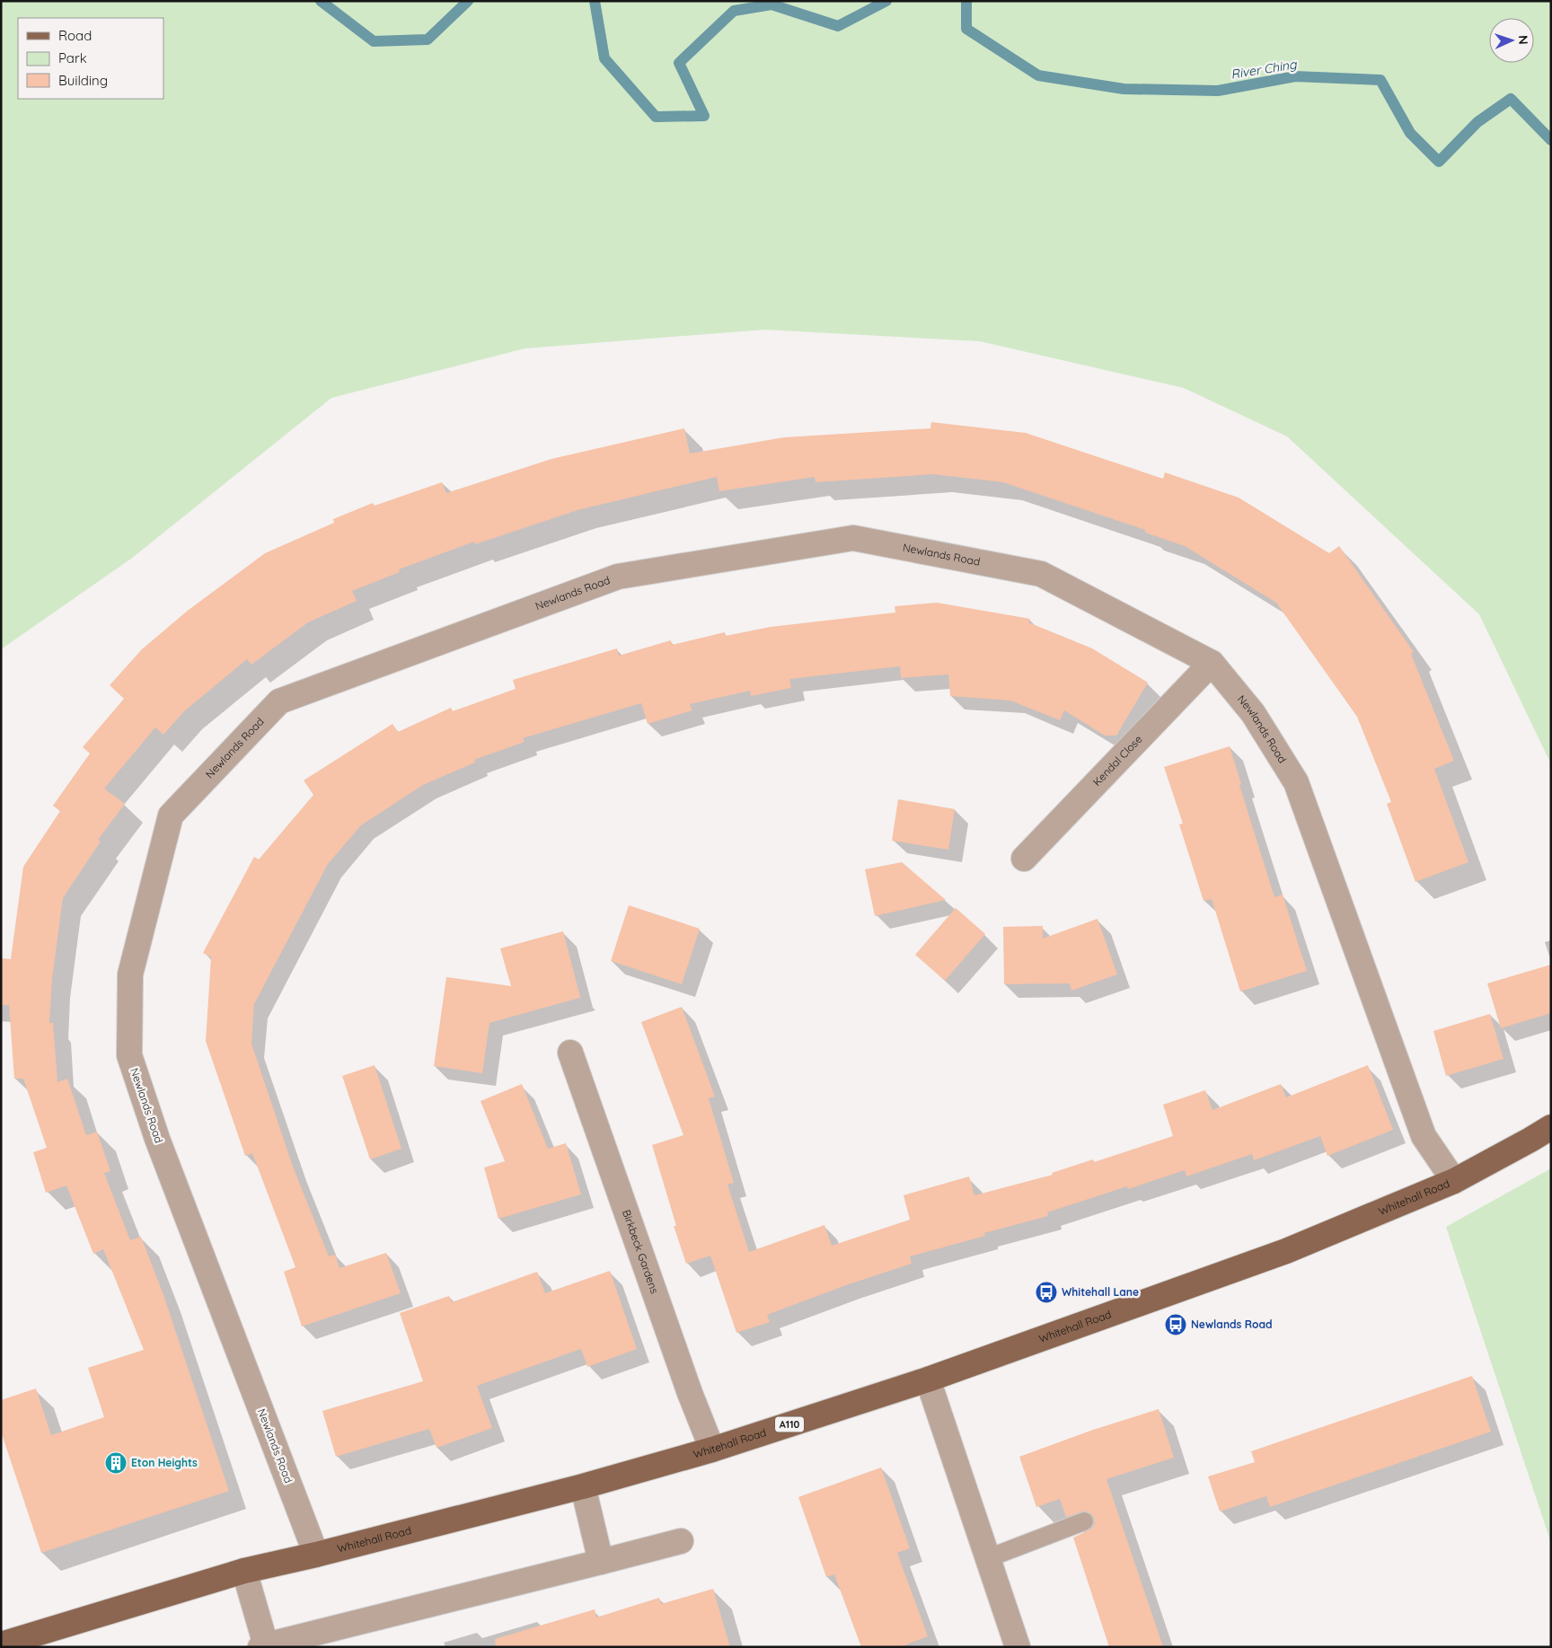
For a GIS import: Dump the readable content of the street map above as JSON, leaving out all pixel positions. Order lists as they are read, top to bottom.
{
  "streets": {
    "main road": ["Whitehall Road", "A110"],
    "street": ["Newlands Road", "Kendal Close", "Birkbeck Gardens"]
  },
  "crossings": [
    ["Newlands Road", "Kendal Close"],
    ["Newlands Road", "Whitehall Road"],
    ["Whitehall Road", "Birkbeck Gardens"]
  ],
  "water": ["River Ching"],
  "places": {
    "bus stop": ["Whitehall Lane", "Newlands Road"],
    "building": ["Eton Heights"]
  },
  "legend": ["Road", "Park", "Building"],
  "north": "right"
}
